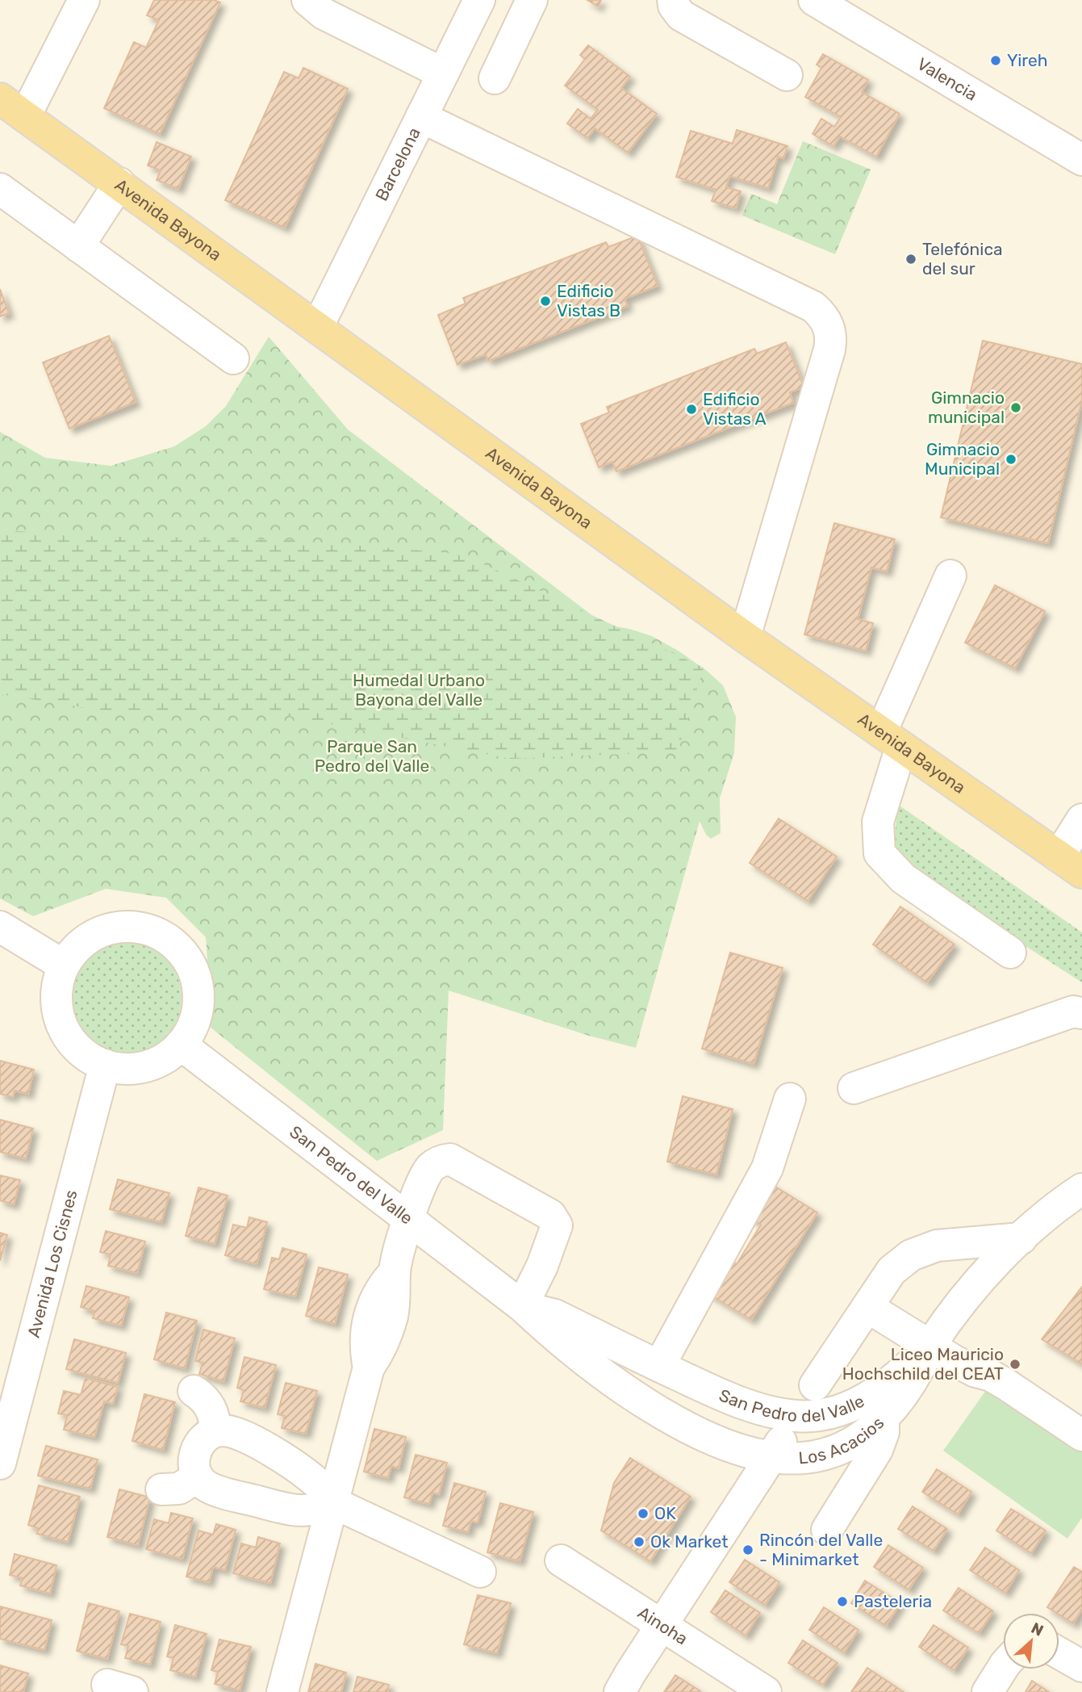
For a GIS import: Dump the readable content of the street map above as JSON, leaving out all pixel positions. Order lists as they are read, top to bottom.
{
  "streets": {
    "main road": ["Avenida Bayona"],
    "street": [
      "Valencia",
      "Barcelona",
      "San Pedro del Valle",
      "Avenida Los Cisnes",
      "Los Acacios",
      "Ainoha"
    ]
  },
  "crossings": [
    ["Barcelona", "Avenida Bayona"],
    ["San Pedro del Valle", "Avenida Los Cisnes"],
    ["San Pedro del Valle", "Los Acacios"],
    ["Los Acacios", "Ainoha"]
  ],
  "parks": ["Humedal Urbano Bayona del Valle", "Parque San Pedro del Valle"],
  "places": [
    "Yireh",
    "Telefónica del sur",
    "Edificio Vistas B",
    "Gimnacio municipal",
    "Edificio Vistas A",
    "Gimnacio Municipal",
    "Liceo Mauricio Hochschild del CEAT",
    "OK",
    "Ok Market",
    "Rincón del Valle - Minimarket",
    "Pasteleria"
  ],
  "north": "top right"
}
